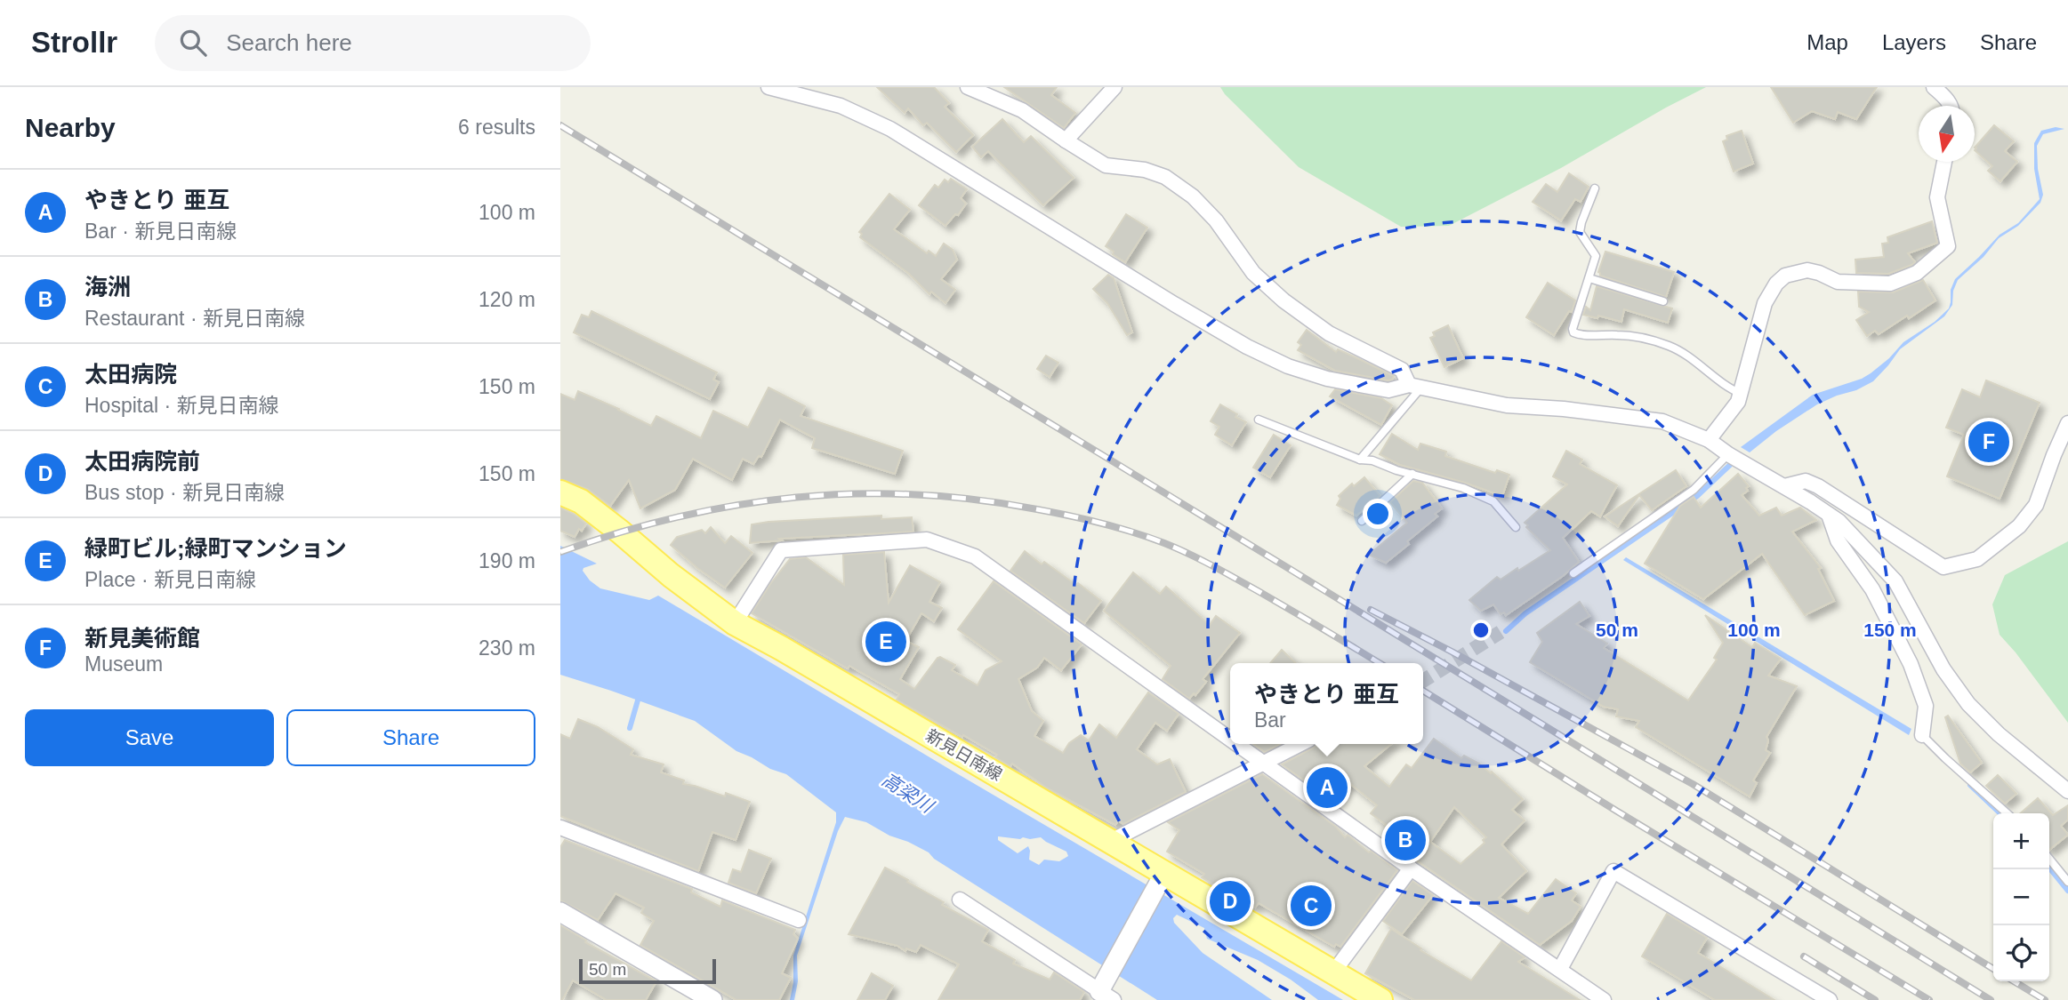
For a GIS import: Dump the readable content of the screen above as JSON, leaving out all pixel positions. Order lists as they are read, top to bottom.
{
  "streets": {
    "main road": ["新見日南線"]
  },
  "water": ["高梁川"],
  "scale_bar": "50 m",
  "north": "bottom",
  "page": {
    "header": "Strollr",
    "search": "Search here",
    "nav": ["Map", "Layers", "Share"],
    "heading": ["Nearby", "6 results"],
    "list": [
      {
        "mark": "A",
        "name": "やきとり 亜互",
        "note": "Bar · 新見日南線",
        "value": "100 m"
      },
      {
        "mark": "B",
        "name": "海洲",
        "note": "Restaurant · 新見日南線",
        "value": "120 m"
      },
      {
        "mark": "C",
        "name": "太田病院",
        "note": "Hospital · 新見日南線",
        "value": "150 m"
      },
      {
        "mark": "D",
        "name": "太田病院前",
        "note": "Bus stop · 新見日南線",
        "value": "150 m"
      },
      {
        "mark": "E",
        "name": "緑町ビル;緑町マンション",
        "note": "Place · 新見日南線",
        "value": "190 m"
      },
      {
        "mark": "F",
        "name": "新見美術館",
        "note": "Museum",
        "value": "230 m"
      }
    ],
    "pins": [
      "F",
      "E",
      "A",
      "B",
      "D",
      "C"
    ],
    "popup": ["やきとり 亜互", "Bar"],
    "buttons": ["Save", "Share"],
    "map_buttons": ["+", "−"],
    "scale": "50 m"
  },
  "rings": ["50 m", "100 m", "150 m"]
}
